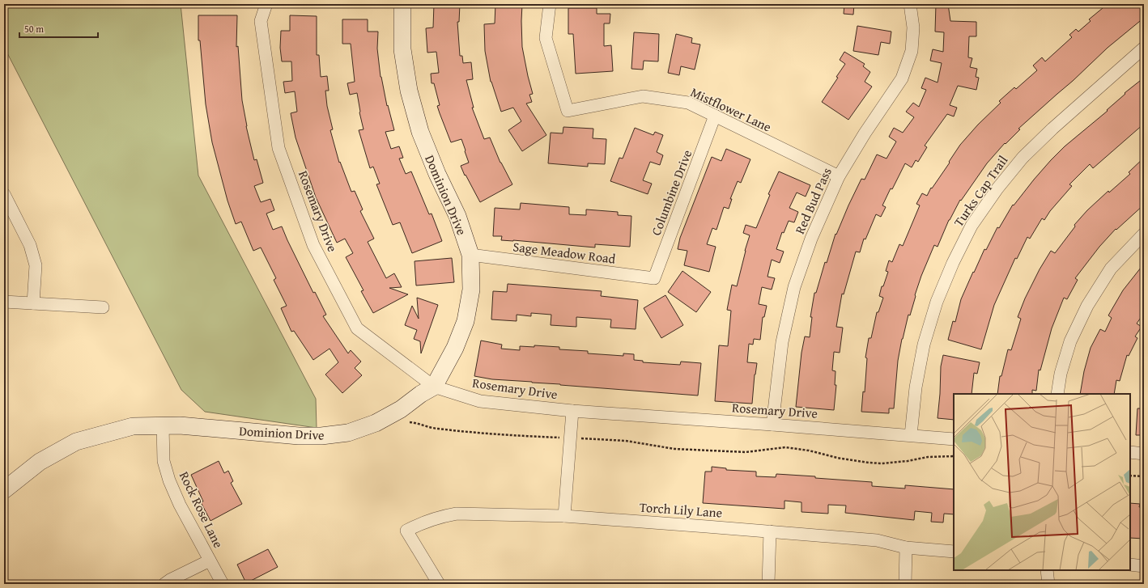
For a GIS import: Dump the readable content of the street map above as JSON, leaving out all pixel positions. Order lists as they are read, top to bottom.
{
  "streets": {
    "street": [
      "Mistflower Lane",
      "Turks Cap Trail",
      "Columbine Drive",
      "Dominion Drive",
      "Red Bud Pass",
      "Rosemary Drive",
      "Sage Meadow Road",
      "Rock Rose Lane",
      "Torch Lily Lane"
    ]
  },
  "crossings": [
    ["Mistflower Lane", "Columbine Drive"],
    ["Mistflower Lane", "Red Bud Pass"],
    ["Turks Cap Trail", "Rosemary Drive"],
    ["Columbine Drive", "Sage Meadow Road"],
    ["Dominion Drive", "Rosemary Drive"],
    ["Dominion Drive", "Sage Meadow Road"],
    ["Dominion Drive", "Rock Rose Lane"],
    ["Red Bud Pass", "Rosemary Drive"]
  ],
  "scale_bar": "50 m"
}
